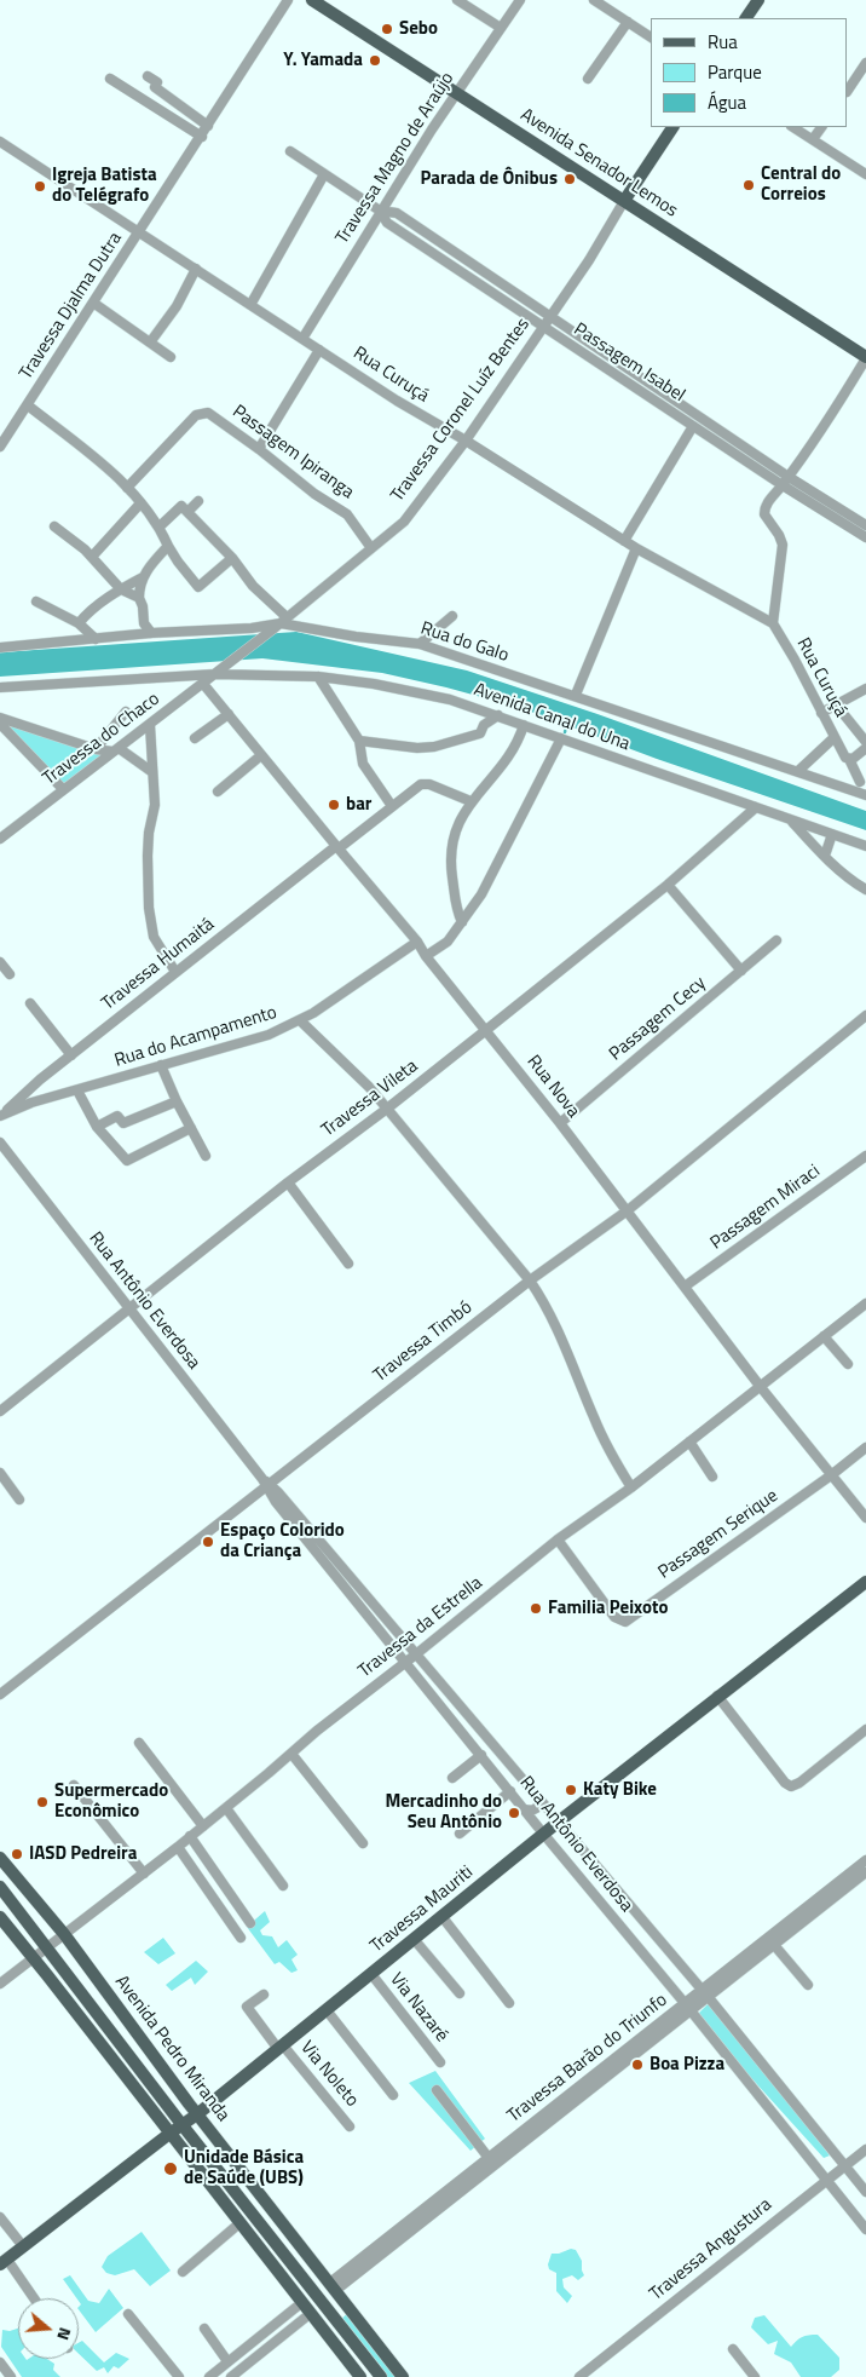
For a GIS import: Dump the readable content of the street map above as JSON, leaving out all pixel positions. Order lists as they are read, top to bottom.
{
  "streets": {
    "main road": [
      "Avenida Senador Lemos",
      "Travessa Coronel Luíz Bentes",
      "Travessa Mauriti",
      "Avenida Pedro Miranda"
    ],
    "street": [
      "Travessa Magno de Araújo",
      "Travessa Djalma Dutra",
      "Passagem Isabel",
      "Rua Curuçá",
      "Passagem Ipiranga",
      "Rua do Galo",
      "Avenida Canal do Una",
      "Travessa do Chaco",
      "Travessa Humaitá",
      "Passagem Cecy",
      "Rua do Acampamento",
      "Rua Nova",
      "Travessa Vileta",
      "Passagem Miraci",
      "Rua Antônio Everdosa",
      "Travessa Timbó",
      "Passagem Serique",
      "Travessa da Estrella",
      "Via Nazaré",
      "Travessa Barão do Triunfo",
      "Via Noleto",
      "Travessa Angustura"
    ]
  },
  "crossings": [
    ["Travessa Magno de Araújo", "Avenida Senador Lemos"],
    ["Travessa Magno de Araújo", "Passagem Isabel"],
    ["Travessa Magno de Araújo", "Rua Curuçá"],
    ["Avenida Senador Lemos", "Travessa Coronel Luíz Bentes"],
    ["Travessa Djalma Dutra", "Rua Curuçá"],
    ["Passagem Isabel", "Travessa Coronel Luíz Bentes"],
    ["Rua Curuçá", "Travessa Coronel Luíz Bentes"],
    ["Travessa Coronel Luíz Bentes", "Passagem Ipiranga"],
    ["Travessa Coronel Luíz Bentes", "Rua do Galo"],
    ["Travessa Coronel Luíz Bentes", "Travessa do Chaco"],
    ["Avenida Canal do Una", "Travessa do Chaco"],
    ["Avenida Canal do Una", "Travessa Vileta"],
    ["Travessa do Chaco", "Rua Nova"],
    ["Travessa Humaitá", "Rua do Acampamento"],
    ["Travessa Humaitá", "Rua Nova"],
    ["Passagem Cecy", "Rua Nova"],
    ["Rua do Acampamento", "Rua Nova"],
    ["Rua Nova", "Travessa Vileta"],
    ["Rua Nova", "Passagem Miraci"],
    ["Rua Nova", "Travessa Timbó"],
    ["Rua Nova", "Passagem Serique"],
    ["Rua Nova", "Travessa da Estrella"],
    ["Travessa Vileta", "Rua Antônio Everdosa"],
    ["Rua Antônio Everdosa", "Travessa Timbó"],
    ["Rua Antônio Everdosa", "Travessa da Estrella"],
    ["Rua Antônio Everdosa", "Travessa Mauriti"],
    ["Rua Antônio Everdosa", "Travessa Barão do Triunfo"],
    ["Rua Antônio Everdosa", "Travessa Angustura"],
    ["Passagem Serique", "Travessa da Estrella"],
    ["Travessa da Estrella", "Avenida Pedro Miranda"],
    ["Travessa Mauriti", "Via Nazaré"],
    ["Travessa Mauriti", "Avenida Pedro Miranda"],
    ["Travessa Mauriti", "Via Noleto"],
    ["Avenida Pedro Miranda", "Travessa Barão do Triunfo"]
  ],
  "places": [
    "Sebo",
    "Y. Yamada",
    "Parada de Ônibus",
    "Central do Correios",
    "Igreja Batista do Telégrafo",
    "bar",
    "Espaço Colorido da Criança",
    "Familia Peixoto",
    "Katy Bike",
    "Supermercado Econômico",
    "Mercadinho do Seu Antônio",
    "IASD Pedreira",
    "Boa Pizza",
    "Unidade Básica de Saúde (UBS)"
  ],
  "legend": ["Rua", "Parque", "Água"],
  "north": "right"
}
